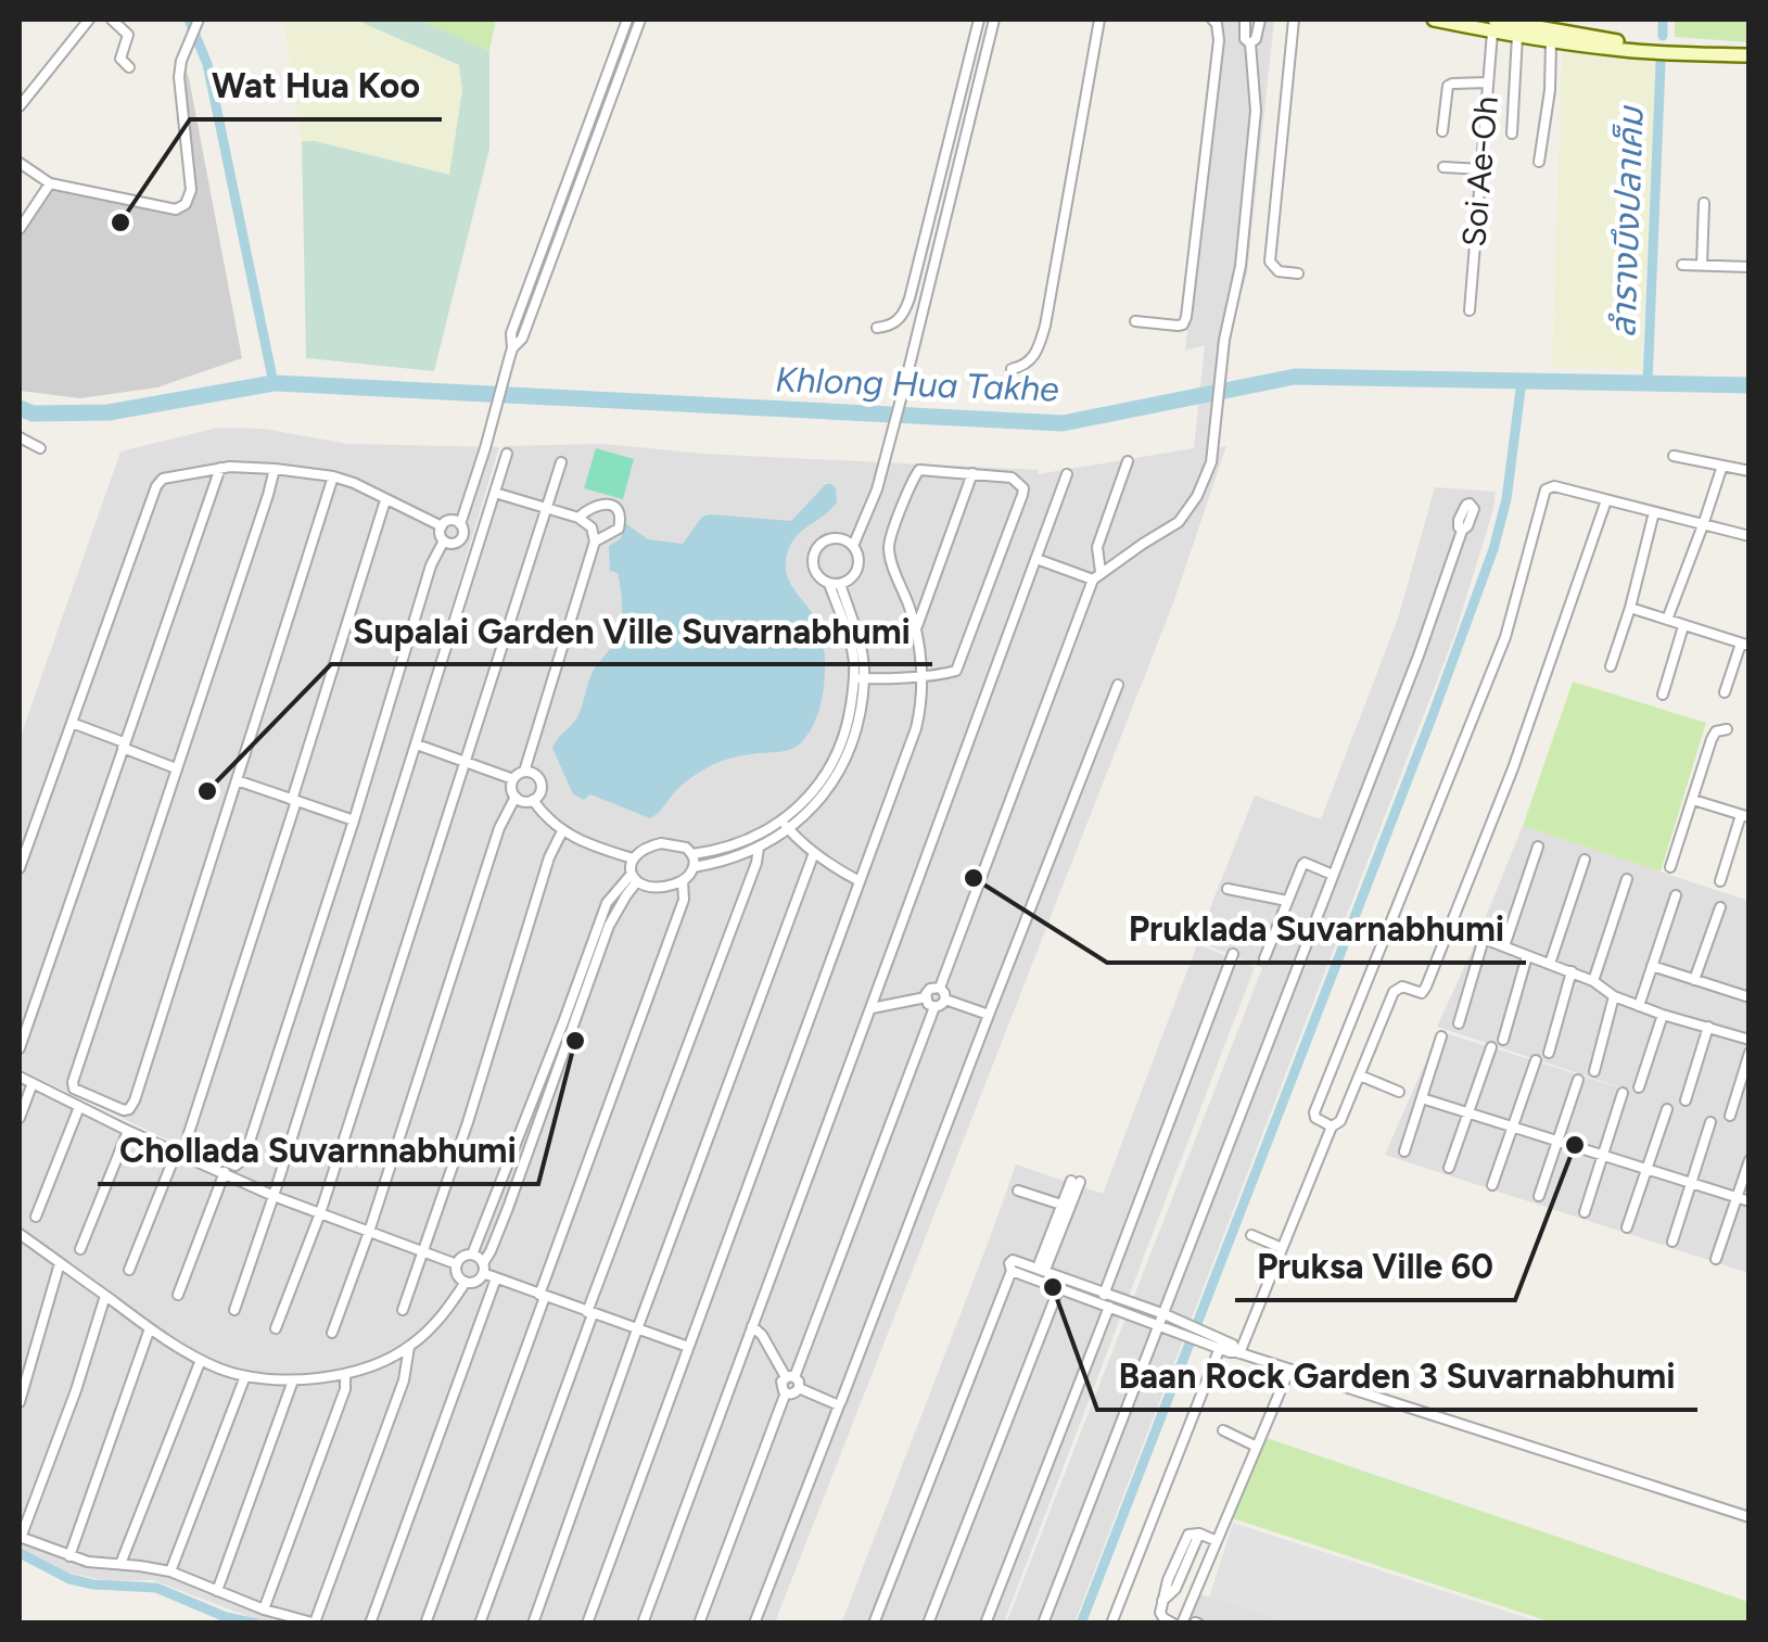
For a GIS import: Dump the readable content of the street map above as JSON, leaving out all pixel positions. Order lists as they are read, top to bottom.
{
  "streets": {
    "street": ["Soi Ae-Oh"]
  },
  "water": ["ลำรางบึงปลาเค็ม", "Khlong Hua Takhe"],
  "places": [
    "Wat Hua Koo",
    "Supalai Garden Ville Suvarnabhumi",
    "Pruklada Suvarnabhumi",
    "Chollada Suvarnnabhumi",
    "Pruksa Ville 60",
    "Baan Rock Garden 3 Suvarnabhumi"
  ]
}
